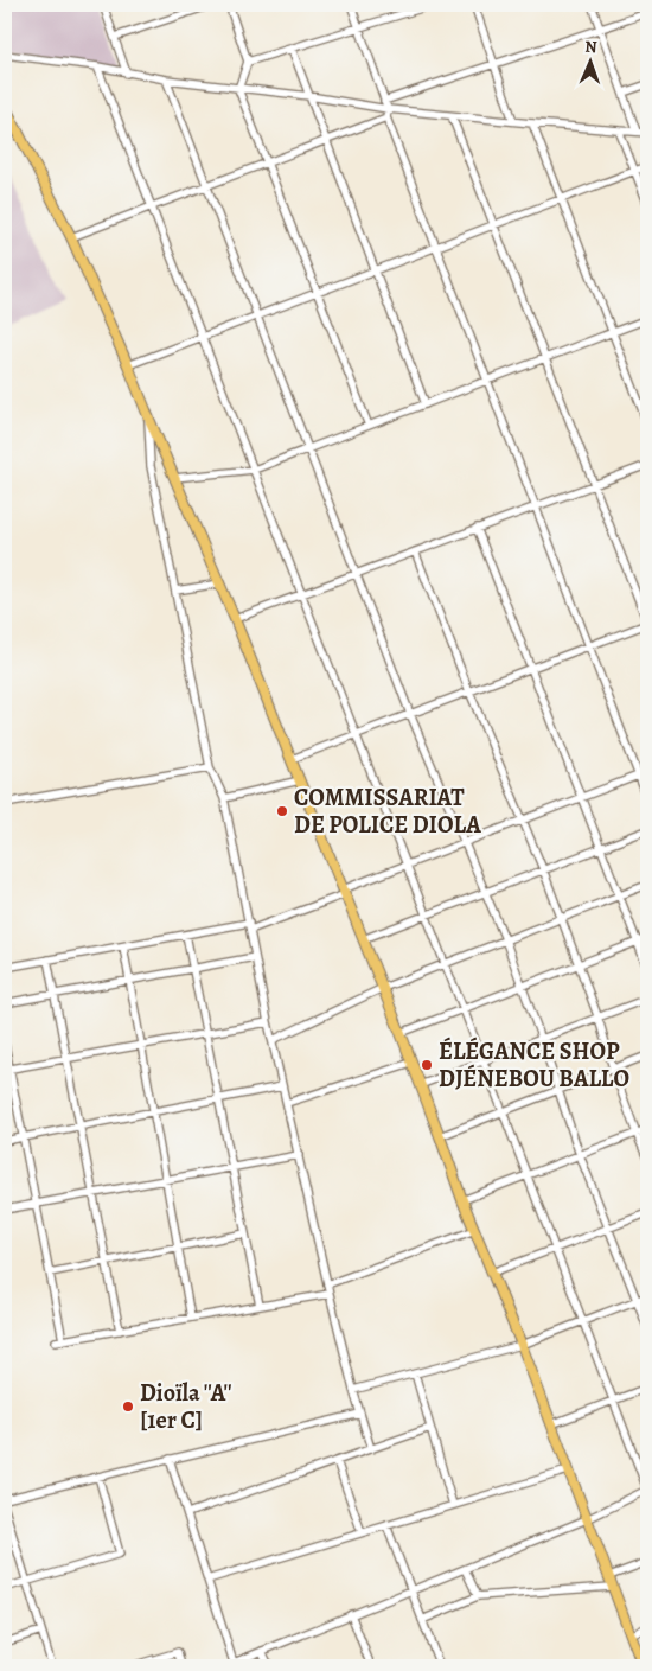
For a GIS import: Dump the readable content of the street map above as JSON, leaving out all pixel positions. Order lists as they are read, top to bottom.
{
  "places": ["COMMISSARIAT DE POLICE DIOLA", "ÉLÉGANCE SHOP DJÉNEBOU BALLO", "Dioïla ''A'' [1er C]"],
  "north": "top"
}
